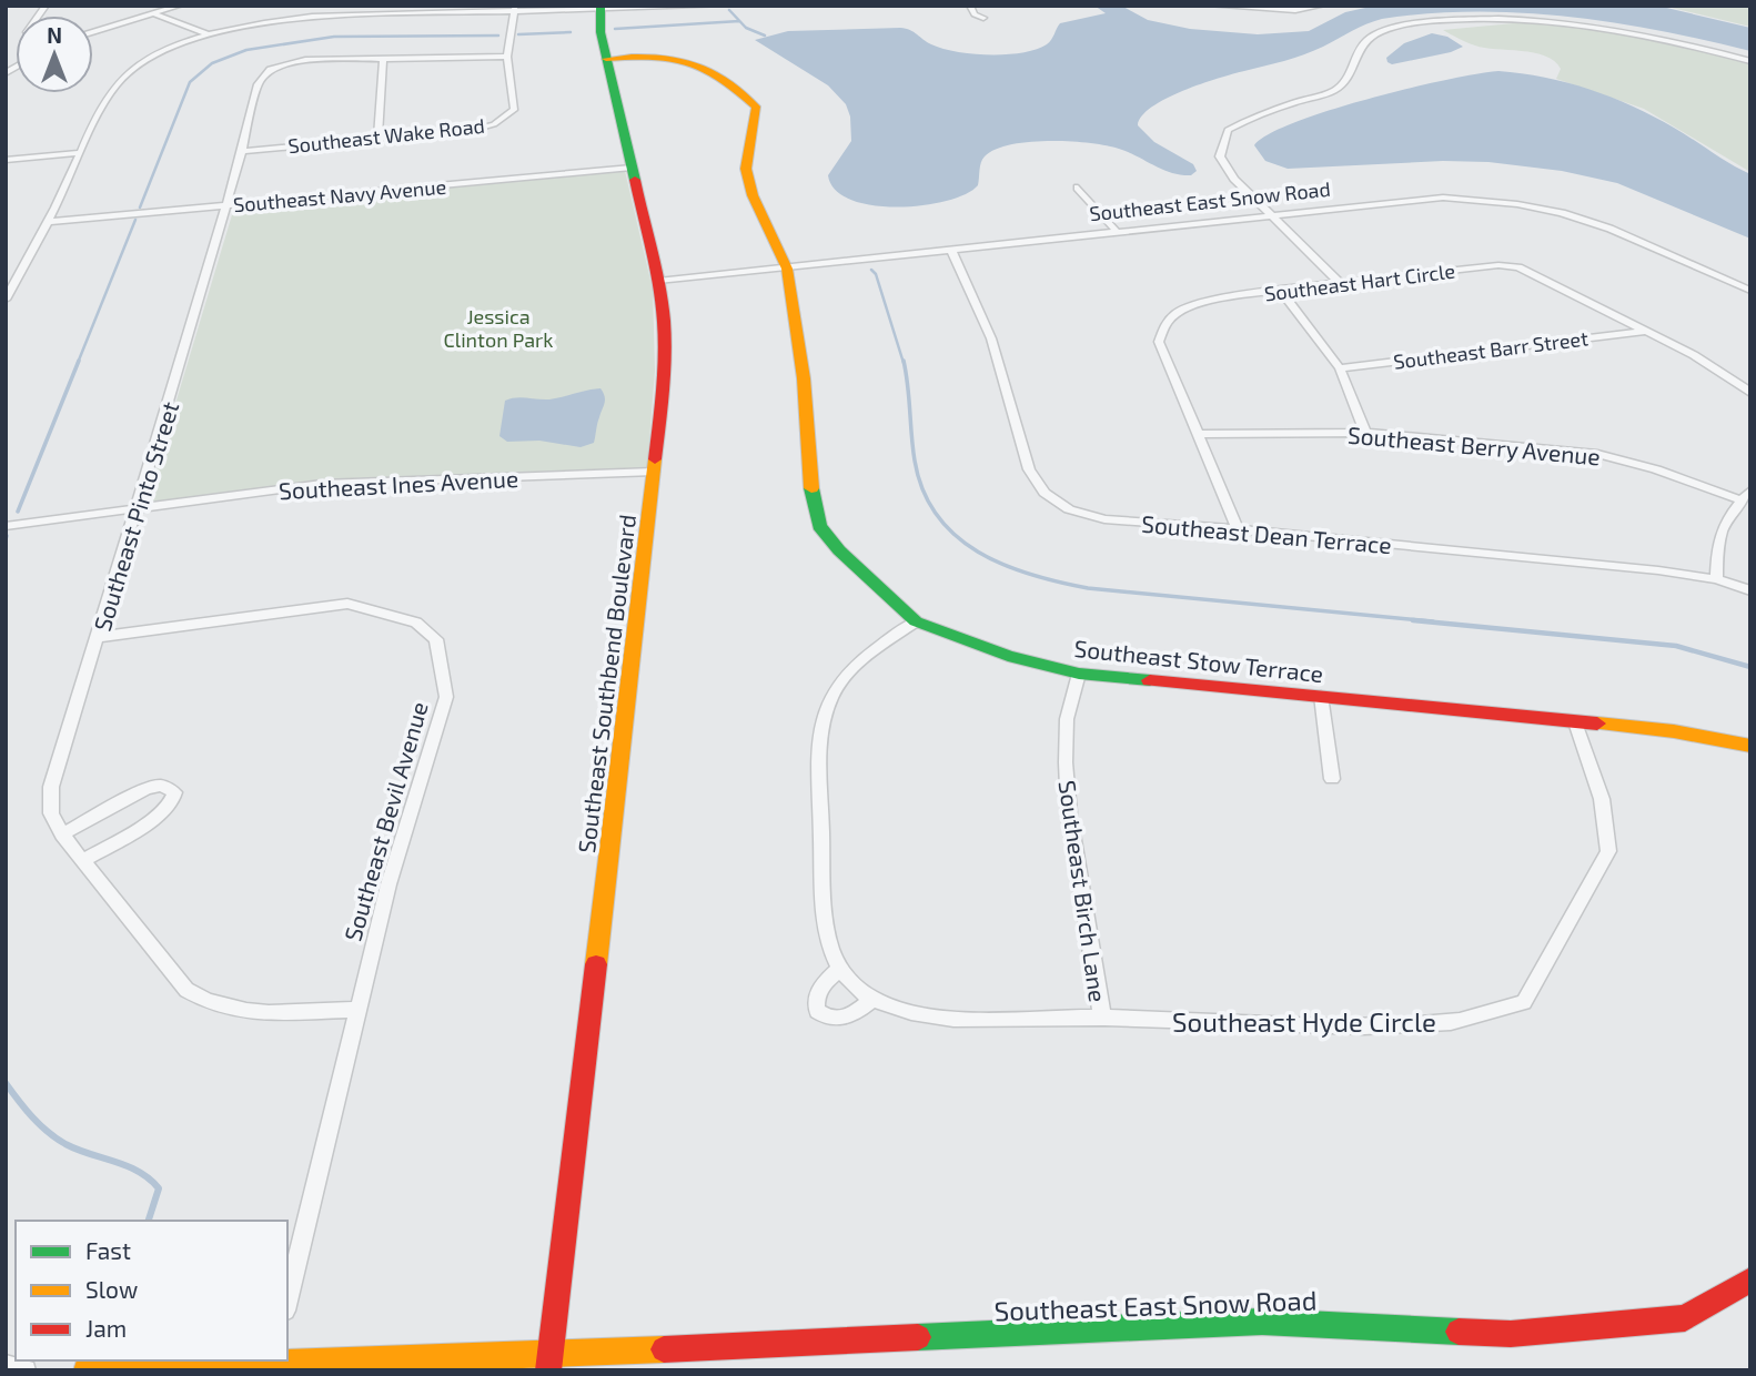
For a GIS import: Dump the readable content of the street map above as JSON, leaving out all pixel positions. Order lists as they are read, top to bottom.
{
  "streets": {
    "street": [
      "Southeast Wake Road",
      "Southeast Navy Avenue",
      "Southeast East Snow Road",
      "Southeast Hart Circle",
      "Southeast Barr Street",
      "Southeast Berry Avenue",
      "Southeast Ines Avenue",
      "Southeast Pinto Street",
      "Southeast Dean Terrace",
      "Southeast Stow Terrace",
      "Southeast Southbend Boulevard",
      "Southeast Bevil Avenue",
      "Southeast Birch Lane",
      "Southeast Hyde Circle"
    ]
  },
  "crossings": [
    ["Southeast Wake Road", "Southeast Pinto Street"],
    ["Southeast Navy Avenue", "Southeast Pinto Street"],
    ["Southeast Navy Avenue", "Southeast Southbend Boulevard"],
    ["Southeast East Snow Road", "Southeast Dean Terrace"],
    ["Southeast East Snow Road", "Southeast Stow Terrace"],
    ["Southeast East Snow Road", "Southeast Southbend Boulevard"],
    ["Southeast Hart Circle", "Southeast Barr Street"],
    ["Southeast Hart Circle", "Southeast Berry Avenue"],
    ["Southeast Hart Circle", "Southeast Dean Terrace"],
    ["Southeast Ines Avenue", "Southeast Pinto Street"],
    ["Southeast Ines Avenue", "Southeast Southbend Boulevard"],
    ["Southeast Pinto Street", "Southeast Bevil Avenue"],
    ["Southeast Stow Terrace", "Southeast Southbend Boulevard"],
    ["Southeast Stow Terrace", "Southeast Birch Lane"],
    ["Southeast Stow Terrace", "Southeast Hyde Circle"],
    ["Southeast Birch Lane", "Southeast Hyde Circle"]
  ],
  "parks": ["Jessica Clinton Park"],
  "legend": ["Fast", "Slow", "Jam"],
  "north": "top"
}
